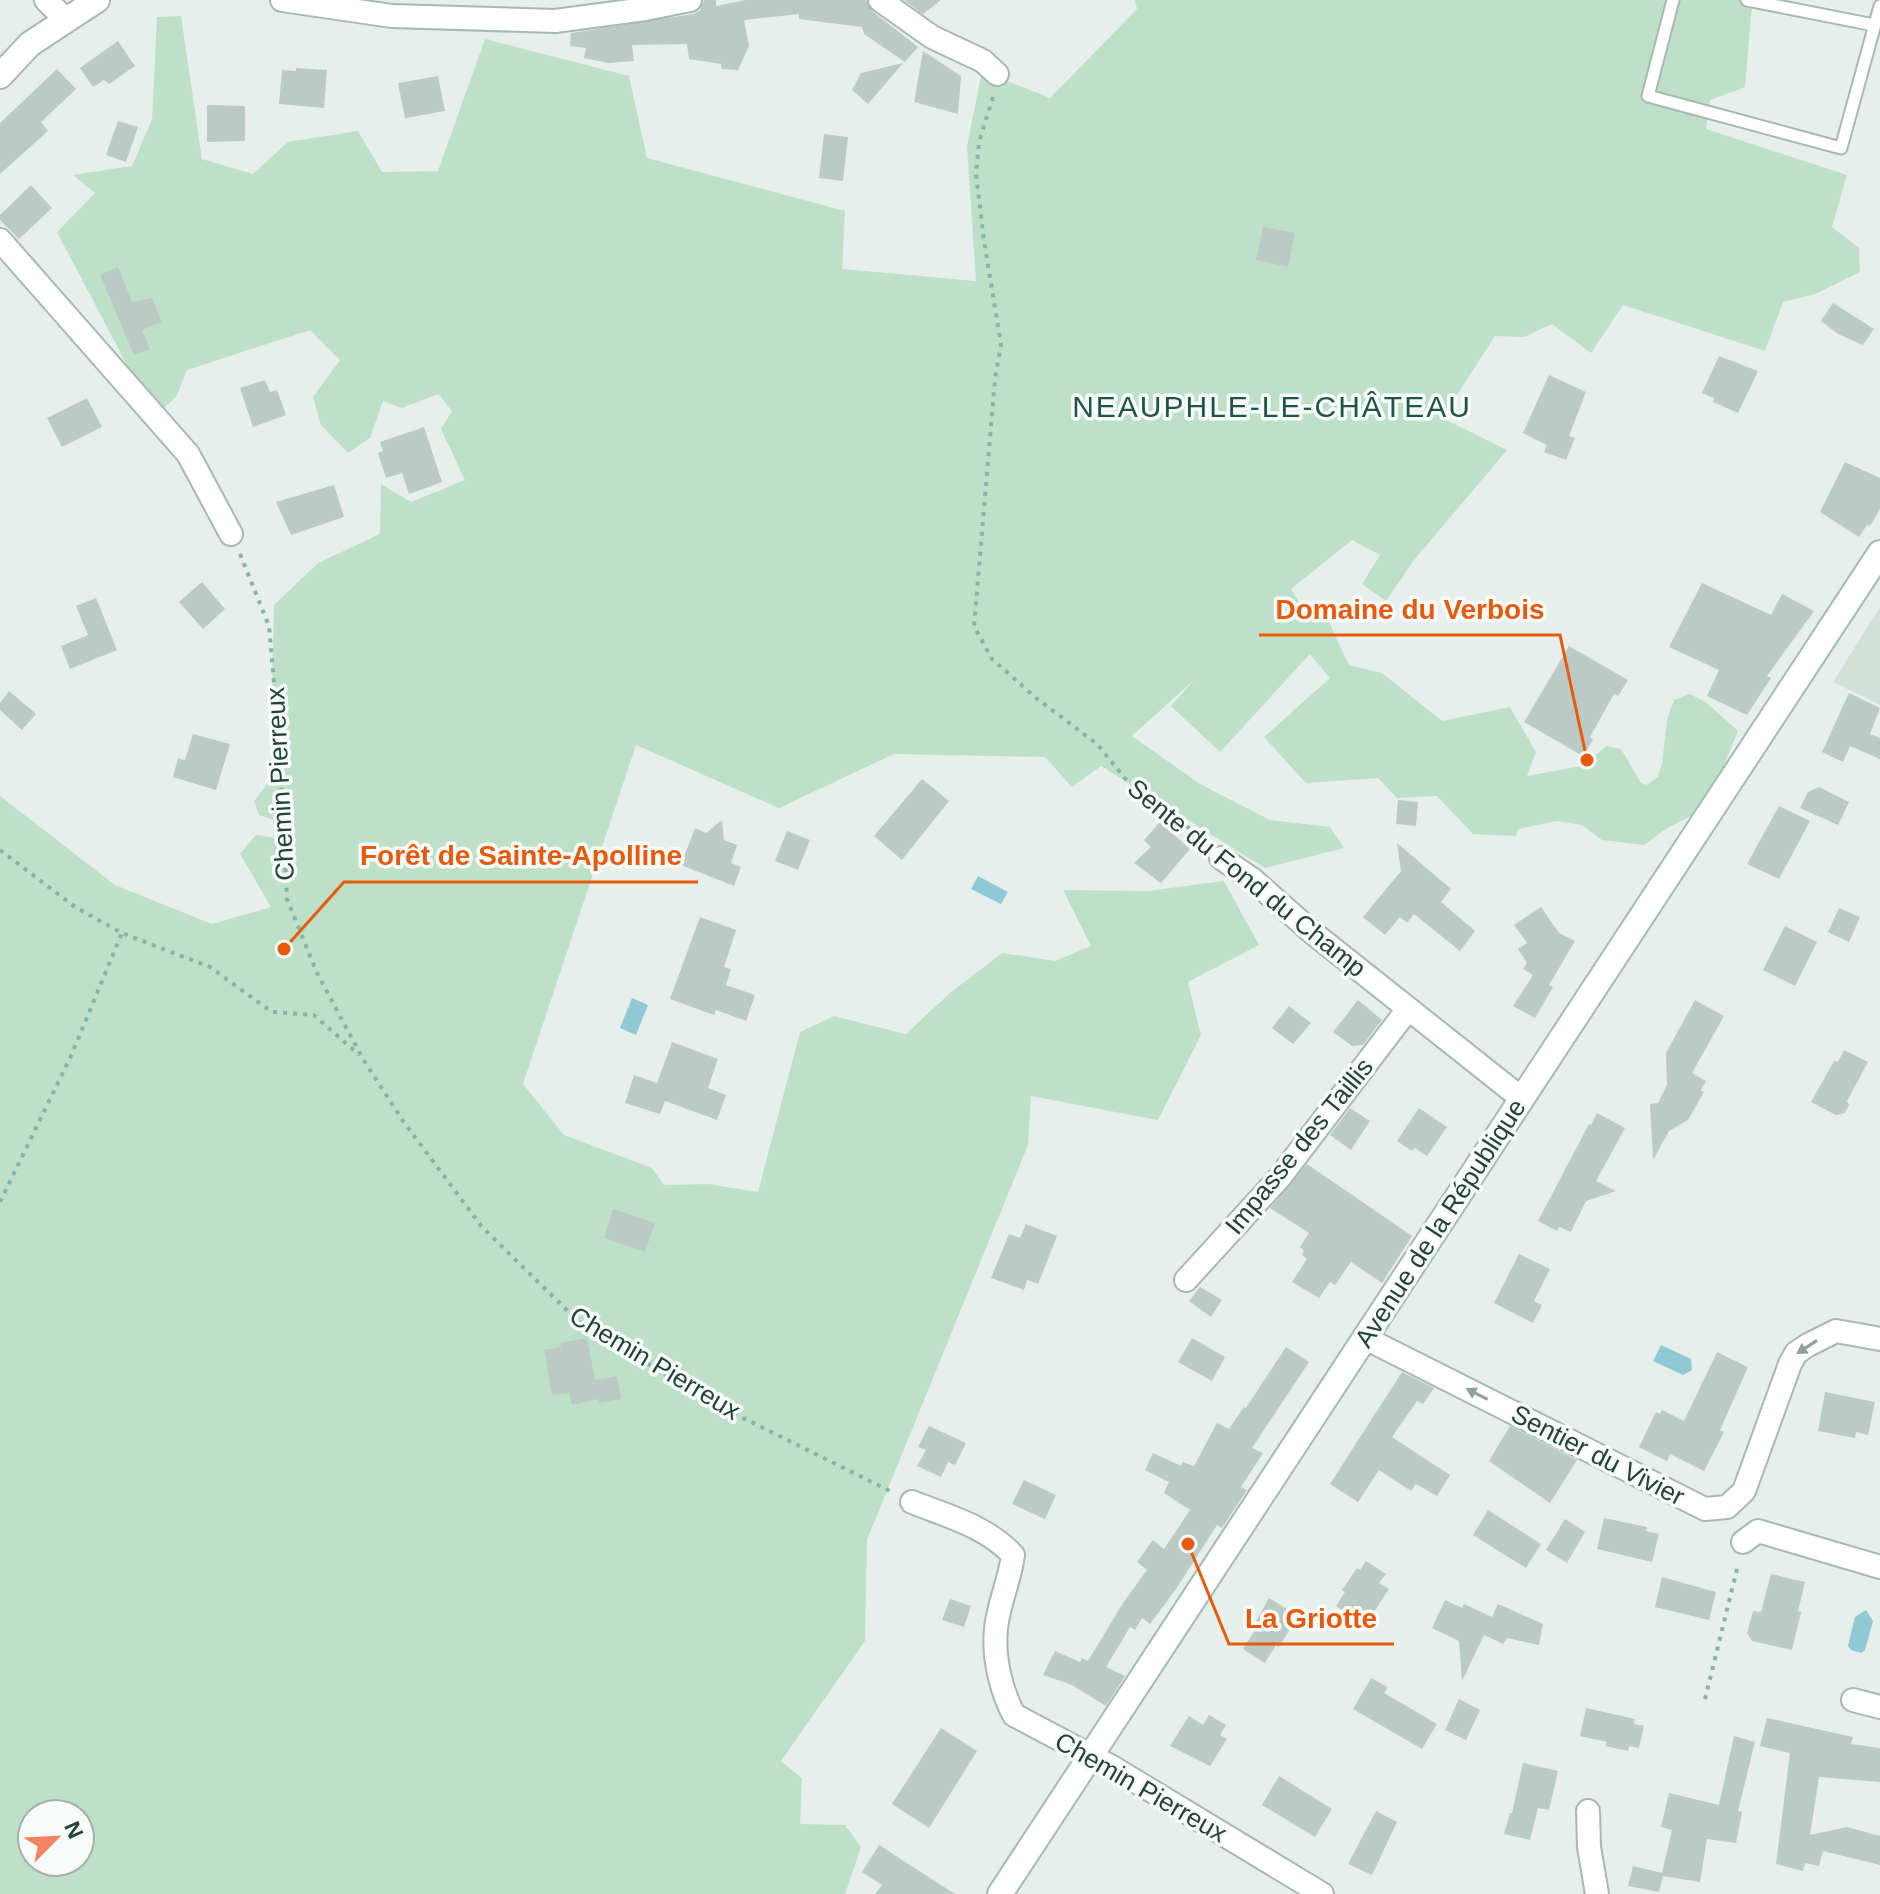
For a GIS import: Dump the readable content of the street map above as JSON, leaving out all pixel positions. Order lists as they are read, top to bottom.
{
  "streets": {
    "main road": ["Avenue de la République"],
    "street": [
      "Chemin Pierreux",
      "Sente du Fond du Champ",
      "Impasse des Taillis",
      "Sentier du Vivier"
    ]
  },
  "crossings": [
    ["Chemin Pierreux", "Avenue de la République"],
    ["Sente du Fond du Champ", "Impasse des Taillis"],
    ["Sente du Fond du Champ", "Avenue de la République"],
    ["Avenue de la République", "Sentier du Vivier"]
  ],
  "districts": ["NEAUPHLE-LE-CHÂTEAU"],
  "places": ["Domaine du Verbois", "Forêt de Sainte-Apolline", "La Griotte"],
  "north": "top right"
}
